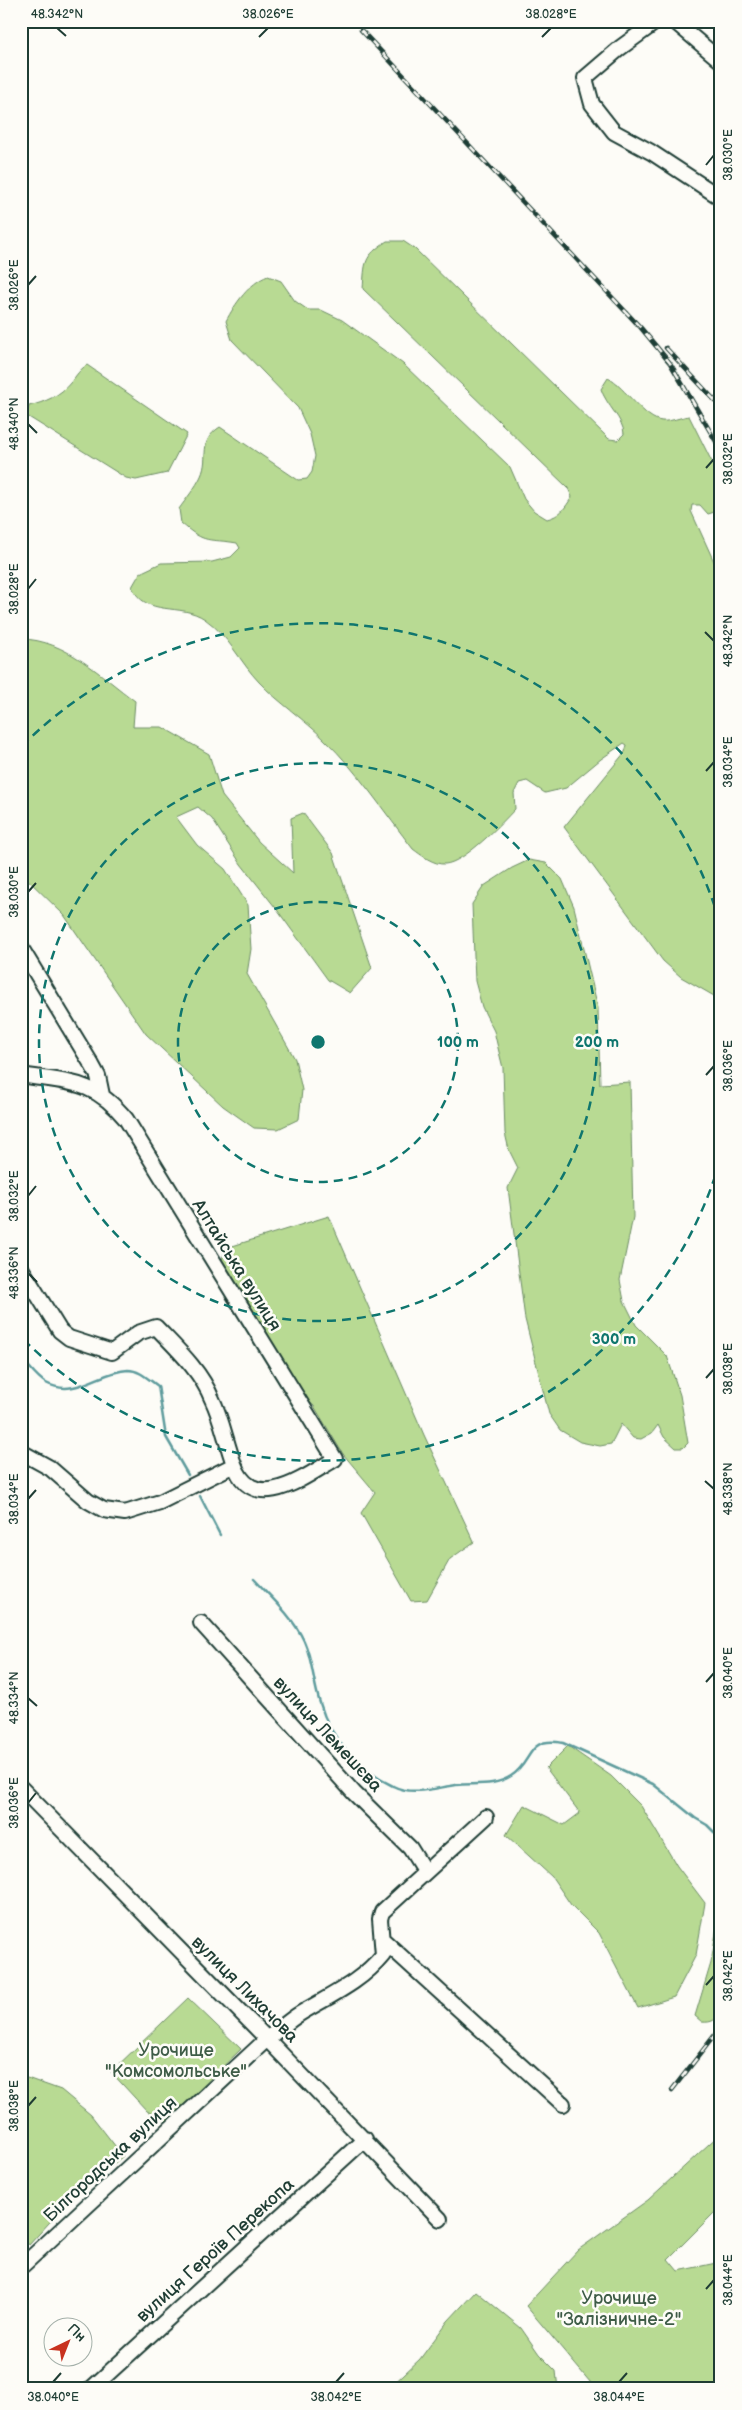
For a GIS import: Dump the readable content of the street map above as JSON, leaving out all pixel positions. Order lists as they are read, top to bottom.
{
  "streets": {
    "street": [
      "Алтайська вулиця",
      "вулиця Лемешєва",
      "вулиця Лихачова",
      "Білгородська вулиця",
      "вулиця Героїв Перекопа"
    ]
  },
  "crossings": [
    ["вулиця Лихачова", "Білгородська вулиця"],
    ["вулиця Лихачова", "вулиця Героїв Перекопа"]
  ],
  "parks": ["Урочище \"Комсомольське\"", "Урочище \"Залізничне-2\""],
  "north": "top right",
  "coordinates": [
    "48.342°N",
    "38.026°E",
    "38.028°E",
    "38.030°E",
    "48.340°N",
    "38.032°E",
    "38.034°E",
    "38.036°E",
    "48.336°N",
    "38.038°E",
    "48.338°N",
    "38.040°E",
    "48.334°N",
    "38.042°E",
    "38.044°E"
  ],
  "rings": ["100 m", "200 m", "300 m"]
}
